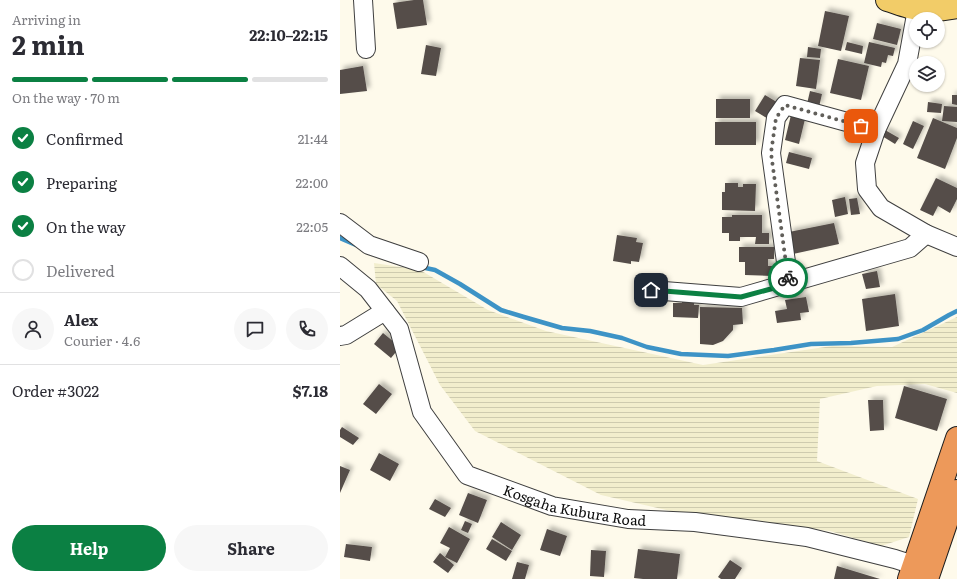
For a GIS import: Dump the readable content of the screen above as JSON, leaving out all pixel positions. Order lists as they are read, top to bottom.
{
  "streets": {
    "street": ["Kosgaha Kubura Road"]
  },
  "page": {
    "heading": ["2 min", "Arriving in", "22:10–22:15"],
    "panel": [
      "Alex",
      "Courier · 4.6",
      "Order #3022",
      "$7.18"
    ],
    "bar": "On the way · 70 m",
    "list": [
      ["Confirmed", "21:44"],
      ["Preparing", "22:00"],
      ["On the way", "22:05"],
      "Delivered"
    ],
    "buttons": ["Help", "Share"]
  }
}
